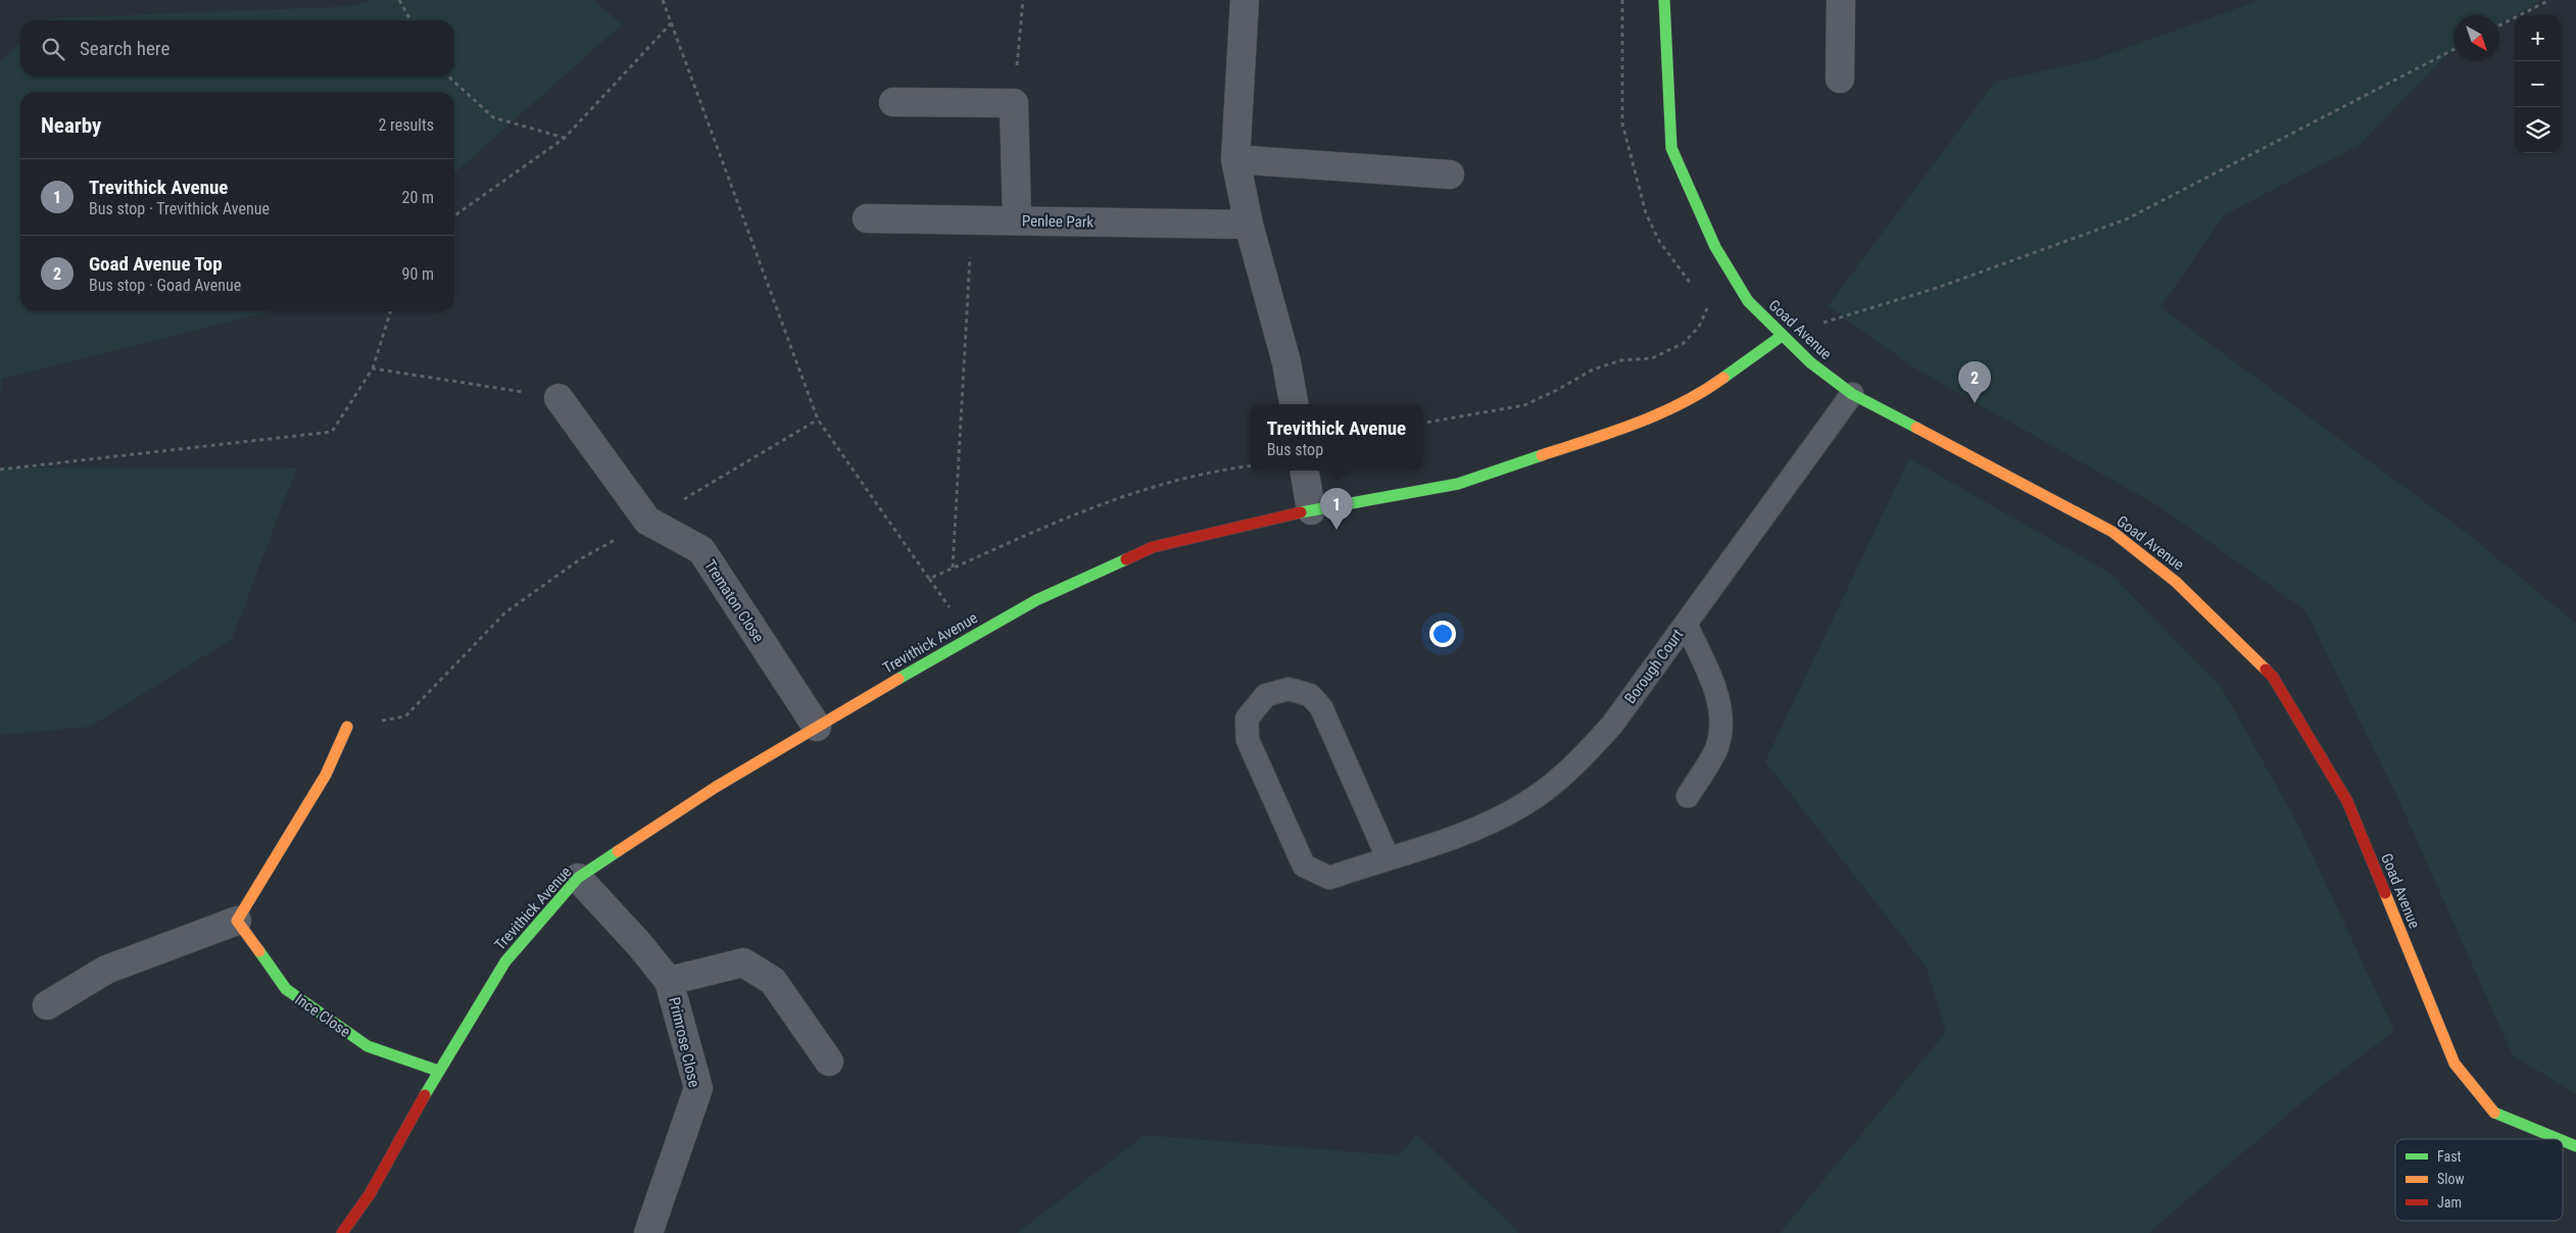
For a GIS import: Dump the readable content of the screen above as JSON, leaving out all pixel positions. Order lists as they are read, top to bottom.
{
  "streets": {
    "street": [
      "Penlee Park",
      "Goad Avenue",
      "Trematon Close",
      "Trevithick Avenue",
      "Ince Close",
      "Primrose Close"
    ],
    "lane": ["Borough Court"]
  },
  "crossings": [
    ["Goad Avenue", "Trevithick Avenue"],
    ["Goad Avenue", "Borough Court"],
    ["Trematon Close", "Trevithick Avenue"],
    ["Trevithick Avenue", "Ince Close"],
    ["Trevithick Avenue", "Primrose Close"]
  ],
  "legend": ["Fast", "Slow", "Jam"],
  "north": "bottom right",
  "page": {
    "map_buttons": ["+", "−"],
    "search": "Search here",
    "heading": ["Nearby", "2 results"],
    "list": [
      {
        "mark": "1",
        "name": "Trevithick Avenue",
        "note": "Bus stop · Trevithick Avenue",
        "value": "20 m"
      },
      {
        "mark": "2",
        "name": "Goad Avenue Top",
        "note": "Bus stop · Goad Avenue",
        "value": "90 m"
      }
    ],
    "pins": ["2", "1"],
    "popup": ["Trevithick Avenue", "Bus stop"]
  }
}
